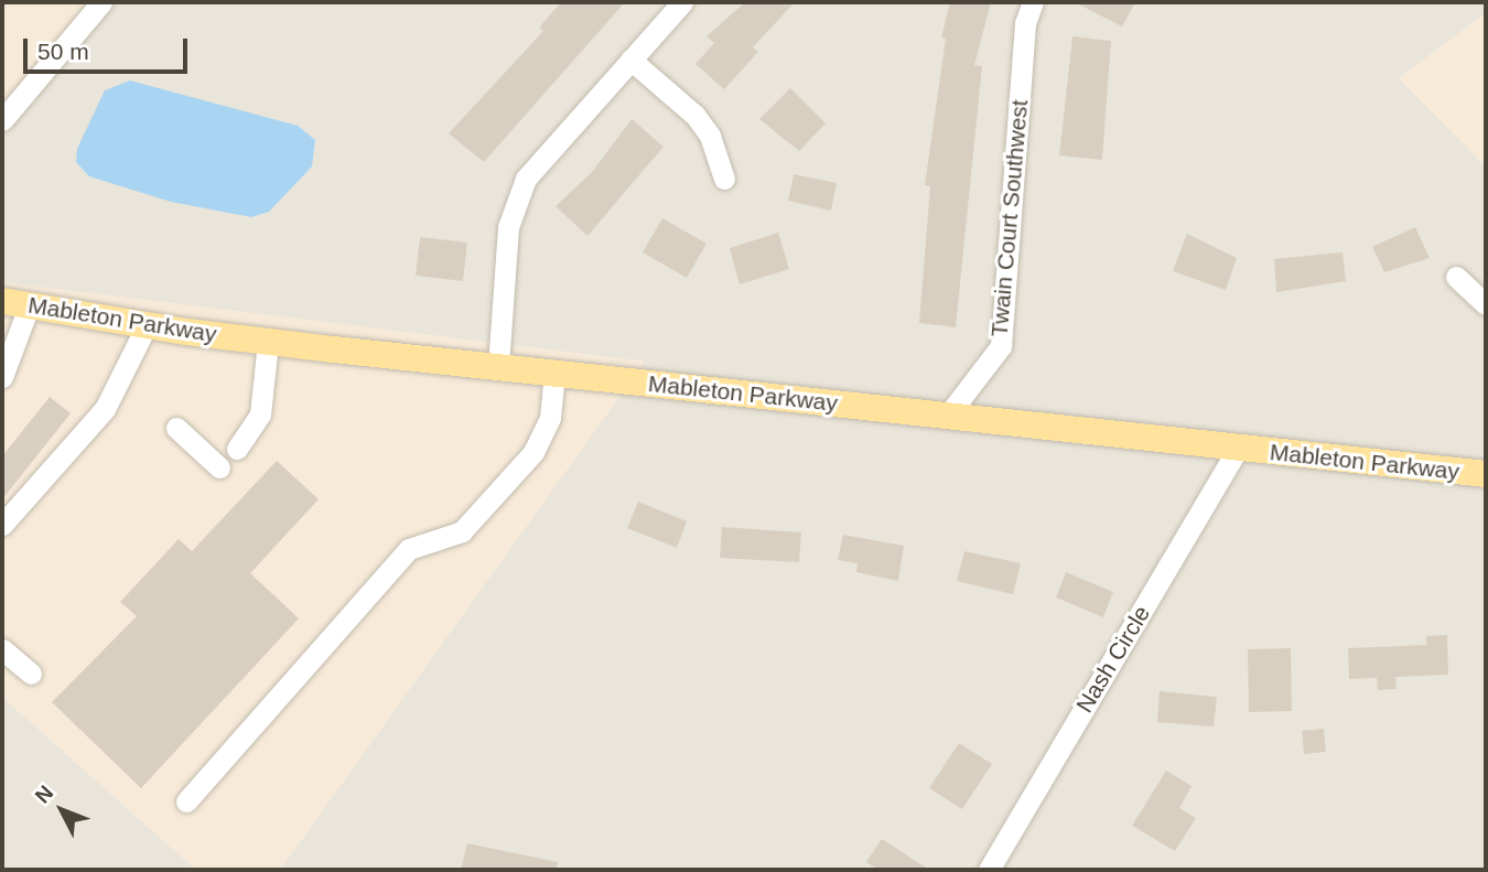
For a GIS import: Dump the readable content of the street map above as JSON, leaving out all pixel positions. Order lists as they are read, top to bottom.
{
  "streets": {
    "main road": ["Mableton Parkway"],
    "street": ["Twain Court Southwest", "Nash Circle"]
  },
  "crossings": [
    ["Twain Court Southwest", "Mableton Parkway"],
    ["Mableton Parkway", "Nash Circle"]
  ],
  "scale_bar": "50 m",
  "north": "top left"
}
